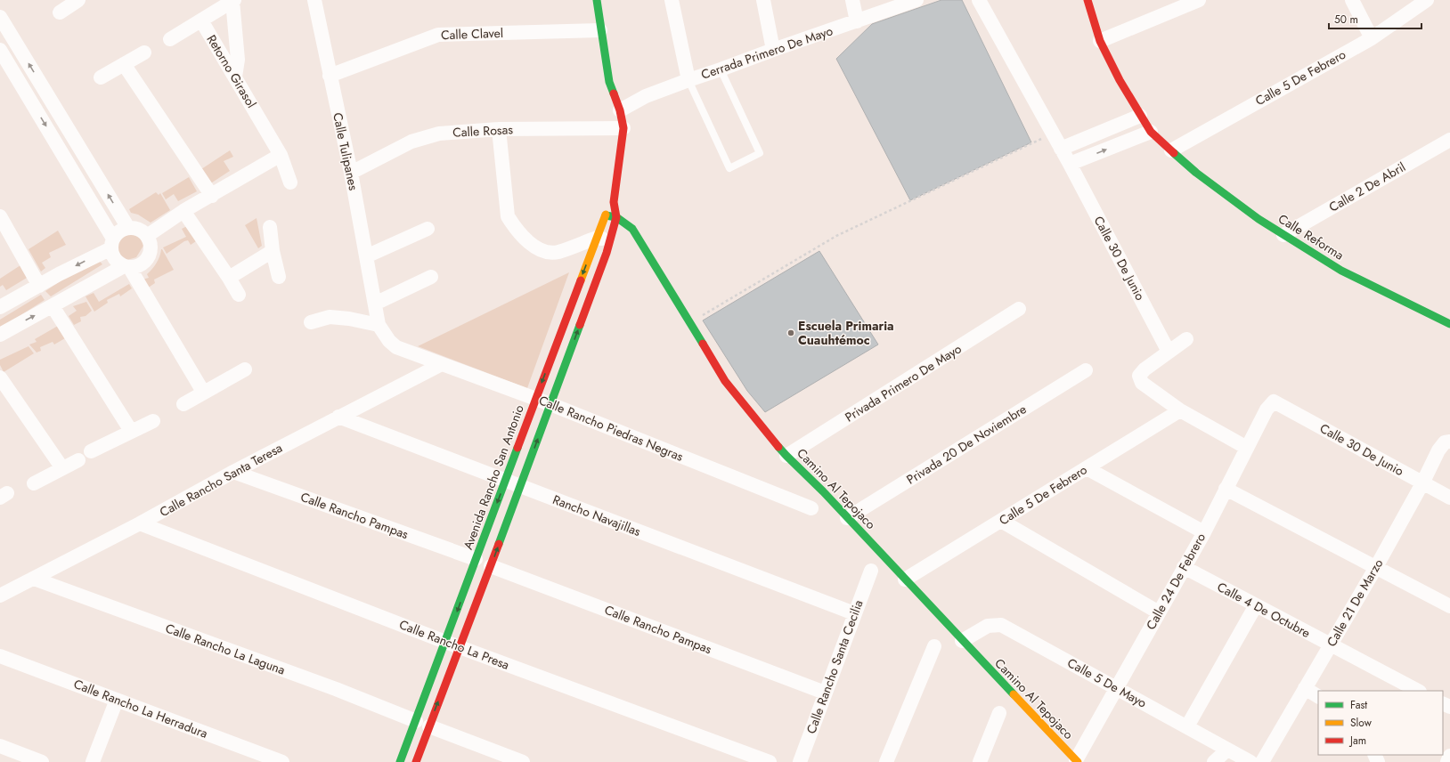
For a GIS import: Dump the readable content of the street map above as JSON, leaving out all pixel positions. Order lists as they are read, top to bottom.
{
  "streets": {
    "street": [
      "Calle Clavel",
      "Cerrada Primero De Mayo",
      "Retorno Girasol",
      "Calle 5 De Febrero",
      "Calle Rosas",
      "Calle Tulipanes",
      "Calle 2 De Abril",
      "Calle Reforma",
      "Calle 30 De Junio",
      "Privada Primero De Mayo",
      "Calle Rancho Piedras Negras",
      "Privada 20 De Noviembre",
      "Avenida Rancho San Antonio",
      "Calle Rancho Santa Teresa",
      "Camino Al Tepojaco",
      "Calle Rancho Pampas",
      "Rancho Navajillas",
      "Calle 24 De Febrero",
      "Calle 21 De Marzo",
      "Calle 4 De Octubre",
      "Calle Rancho La Presa",
      "Calle Rancho La Laguna",
      "Calle Rancho Santa Cecilia",
      "Calle 5 De Mayo",
      "Calle Rancho La Herradura"
    ]
  },
  "crossings": [
    ["Calle Clavel", "Calle Tulipanes"],
    ["Calle Clavel", "Avenida Rancho San Antonio"],
    ["Cerrada Primero De Mayo", "Avenida Rancho San Antonio"],
    ["Calle 5 De Febrero", "Calle Reforma"],
    ["Calle 5 De Febrero", "Camino Al Tepojaco"],
    ["Calle Rosas", "Calle Tulipanes"],
    ["Calle Rosas", "Avenida Rancho San Antonio"],
    ["Calle Tulipanes", "Calle Rancho Piedras Negras"],
    ["Calle 2 De Abril", "Calle Reforma"],
    ["Calle 30 De Junio", "Calle 24 De Febrero"],
    ["Calle 30 De Junio", "Calle 21 De Marzo"],
    ["Privada Primero De Mayo", "Camino Al Tepojaco"],
    ["Calle Rancho Piedras Negras", "Avenida Rancho San Antonio"],
    ["Calle Rancho Piedras Negras", "Calle Rancho Santa Teresa"],
    ["Privada 20 De Noviembre", "Camino Al Tepojaco"],
    ["Avenida Rancho San Antonio", "Camino Al Tepojaco"],
    ["Avenida Rancho San Antonio", "Calle Rancho Pampas"],
    ["Avenida Rancho San Antonio", "Rancho Navajillas"],
    ["Avenida Rancho San Antonio", "Calle Rancho La Presa"],
    ["Avenida Rancho San Antonio", "Calle Rancho La Laguna"],
    ["Calle Rancho Santa Teresa", "Calle Rancho Pampas"],
    ["Calle Rancho Santa Teresa", "Rancho Navajillas"],
    ["Calle Rancho Santa Teresa", "Calle Rancho La Presa"],
    ["Calle Rancho Santa Teresa", "Calle Rancho La Laguna"],
    ["Camino Al Tepojaco", "Calle 24 De Febrero"],
    ["Camino Al Tepojaco", "Calle 5 De Mayo"],
    ["Calle Rancho Pampas", "Calle Rancho Santa Cecilia"],
    ["Rancho Navajillas", "Calle Rancho Santa Cecilia"],
    ["Calle 24 De Febrero", "Calle 4 De Octubre"],
    ["Calle 24 De Febrero", "Calle 5 De Mayo"],
    ["Calle 21 De Marzo", "Calle 4 De Octubre"]
  ],
  "places": ["Escuela Primaria Cuauhtémoc"],
  "legend": ["Fast", "Slow", "Jam"],
  "scale_bar": "50 m"
}
